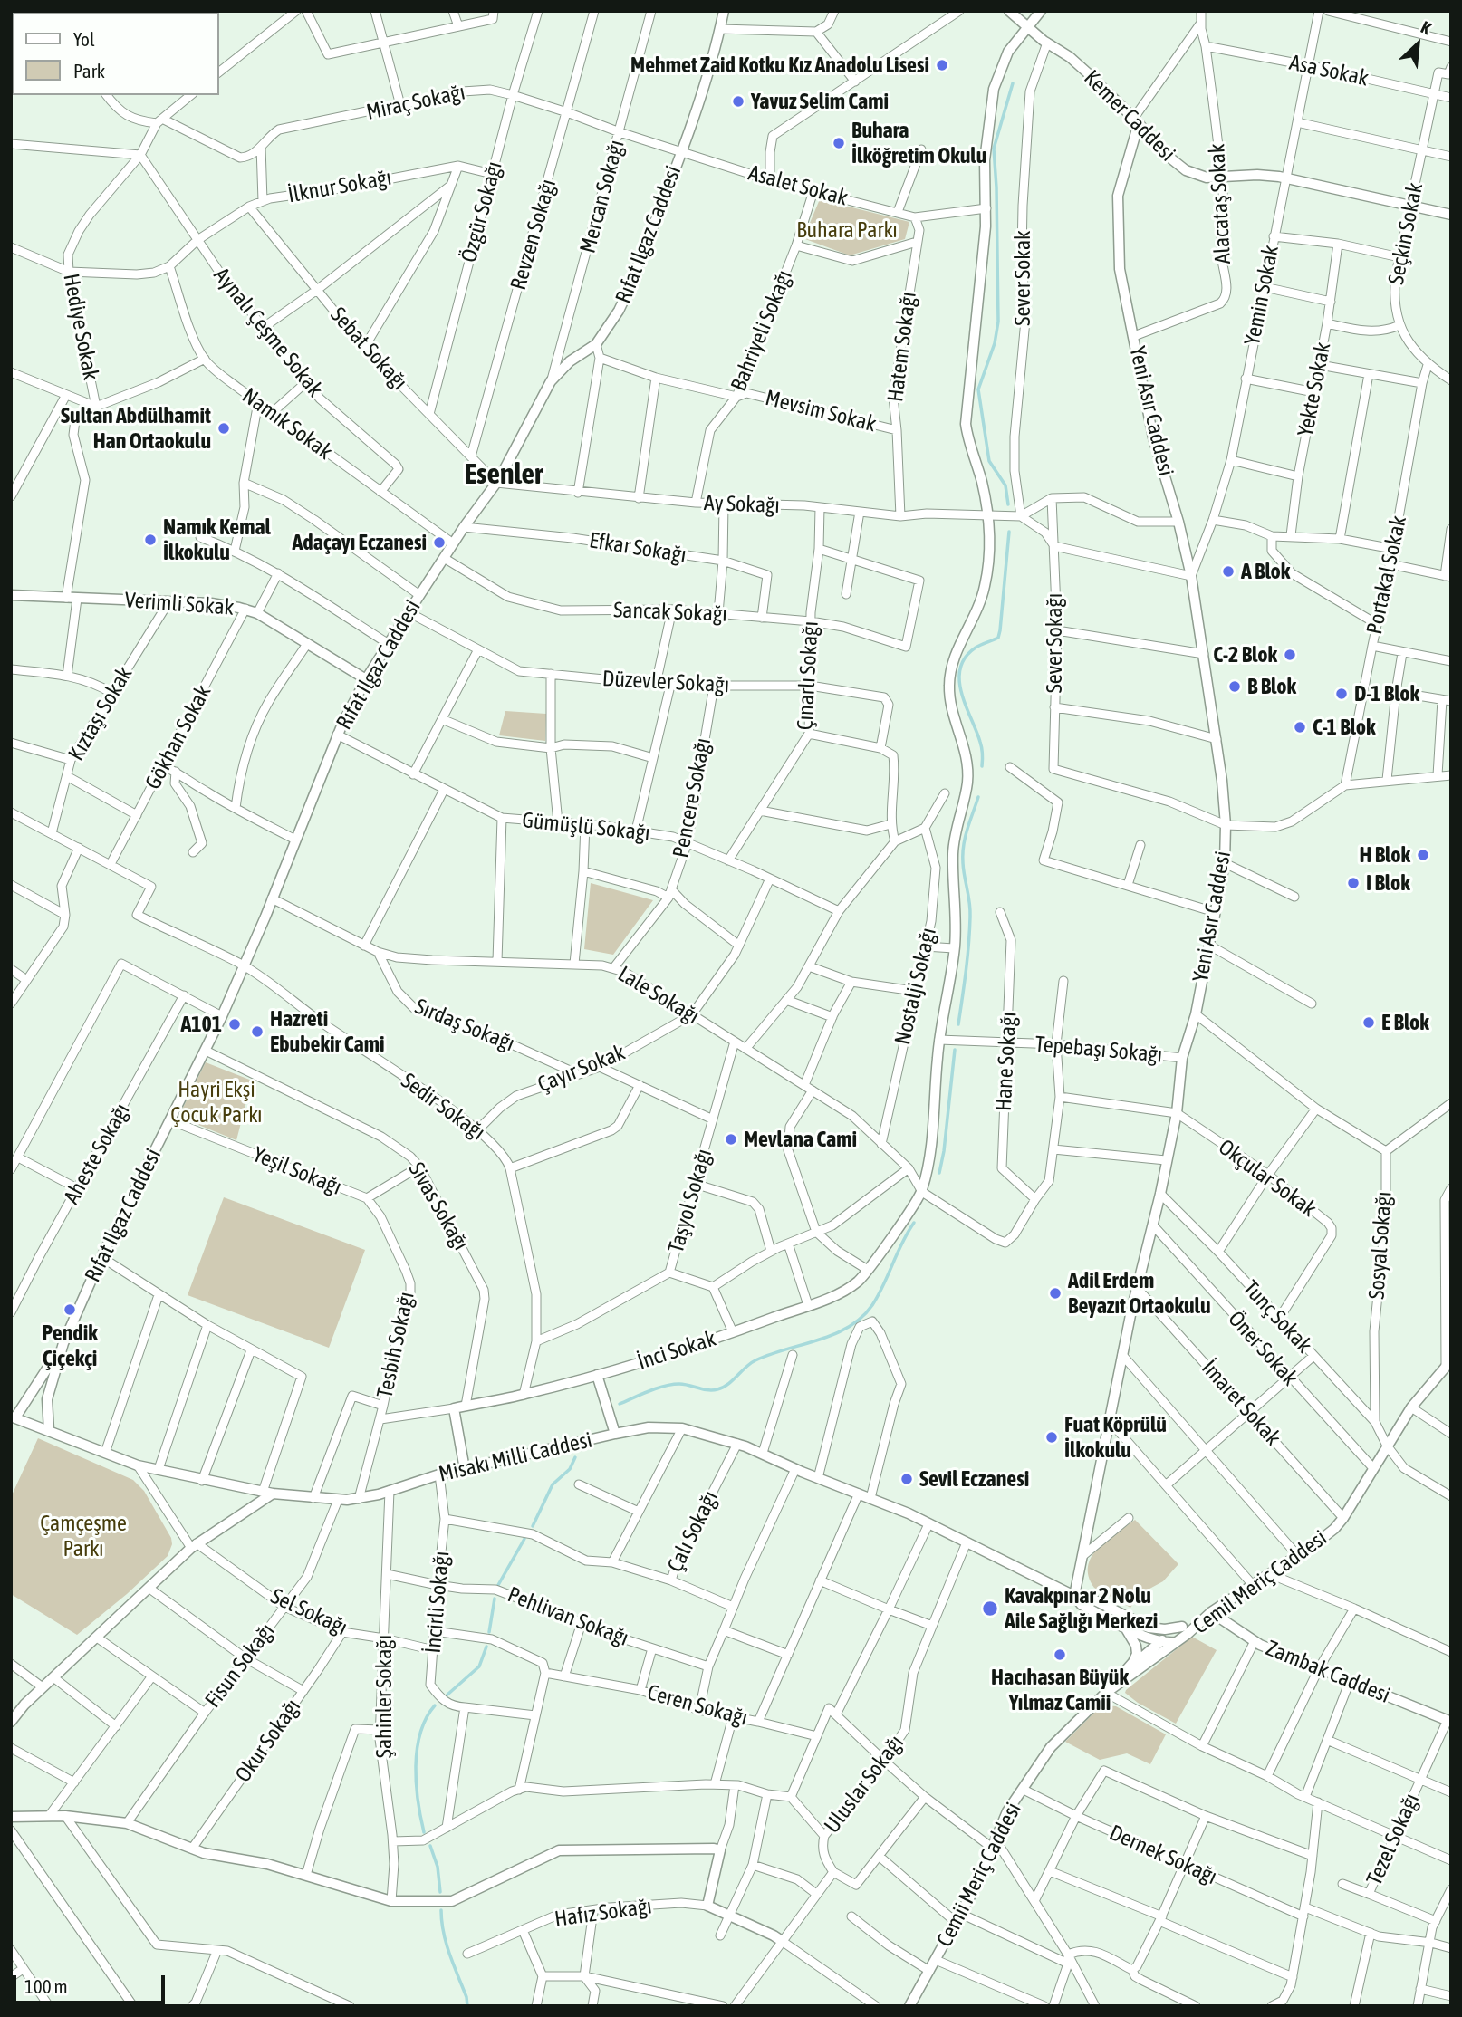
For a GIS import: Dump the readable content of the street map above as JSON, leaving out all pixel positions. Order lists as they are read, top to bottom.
{
  "streets": {
    "street": [
      "Asa Sokak",
      "Miraç Sokağı",
      "Kemer Caddesi",
      "Asalet Sokak",
      "İlknur Sokağı",
      "Mercan Sokağı",
      "Alacataş Sokak",
      "Özgür Sokağı",
      "Seçkin Sokak",
      "Revzen Sokağı",
      "Rıfat Ilgaz Caddesi",
      "Sever Sokak",
      "Yemin Sokak",
      "Hediye Sokak",
      "Bahriyeli Sokağı",
      "Aynalı Çeşme Sokak",
      "Hatem Sokağı",
      "Sebat Sokağı",
      "Yekte Sokak",
      "Mevsim Sokak",
      "Yeni Asır Caddesi",
      "Namık Sokak",
      "Ay Sokağı",
      "Efkar Sokağı",
      "Portakal Sokak",
      "Verimli Sokak",
      "Sancak Sokağı",
      "Sever Sokağı",
      "Çınarlı Sokağı",
      "Düzevler Sokağı",
      "Kıztaşı Sokak",
      "Gökhan Sokak",
      "Pencere Sokağı",
      "Gümüşlü Sokağı",
      "Nostalji Sokağı",
      "Lale Sokağı",
      "Sırdaş Sokağı",
      "Tepebaşı Sokağı",
      "Hane Sokağı",
      "Çayır Sokak",
      "Sedir Sokağı",
      "Aheste Sokağı",
      "Yeşil Sokağı",
      "Okçular Sokak",
      "Taşyol Sokağı",
      "Sivas Sokağı",
      "Sosyal Sokağı",
      "Tunç Sokak",
      "Tesbih Sokağı",
      "Öner Sokak",
      "İnci Sokak",
      "İmaret Sokak",
      "Misakı Milli Caddesi",
      "Çalı Sokağı",
      "Cemil Meriç Caddesi",
      "İncirli Sokağı",
      "Sel Sokağı",
      "Pehlivan Sokağı",
      "Fisun Sokağı",
      "Zambak Caddesi",
      "Şahinler Sokağı",
      "Ceren Sokağı",
      "Okur Sokağı",
      "Uluslar Sokağı",
      "Tezel Sokağı",
      "Dernek Sokağı",
      "Cemii Meriç Caddesi",
      "Hafız Sokağı"
    ]
  },
  "crossings": [
    ["Asa Sokak", "Alacataş Sokak"],
    ["Asa Sokak", "Seçkin Sokak"],
    ["Asa Sokak", "Yemin Sokak"],
    ["Miraç Sokağı", "Asalet Sokak"],
    ["Miraç Sokağı", "Mercan Sokağı"],
    ["Miraç Sokağı", "Özgür Sokağı"],
    ["Miraç Sokağı", "Revzen Sokağı"],
    ["Miraç Sokağı", "Rıfat Ilgaz Caddesi"],
    ["Miraç Sokağı", "Hediye Sokak"],
    ["Kemer Caddesi", "Alacataş Sokak"],
    ["Kemer Caddesi", "Seçkin Sokak"],
    ["Kemer Caddesi", "Sever Sokak"],
    ["Kemer Caddesi", "Yemin Sokak"],
    ["Kemer Caddesi", "Yeni Asır Caddesi"],
    ["Asalet Sokak", "Rıfat Ilgaz Caddesi"],
    ["Asalet Sokak", "Bahriyeli Sokağı"],
    ["Asalet Sokak", "Hatem Sokağı"],
    ["İlknur Sokağı", "Özgür Sokağı"],
    ["İlknur Sokağı", "Aynalı Çeşme Sokak"],
    ["İlknur Sokağı", "Sebat Sokağı"],
    ["İlknur Sokağı", "Namık Sokak"],
    ["Mercan Sokağı", "Rıfat Ilgaz Caddesi"],
    ["Alacataş Sokak", "Yeni Asır Caddesi"],
    ["Özgür Sokağı", "Sebat Sokağı"],
    ["Seçkin Sokak", "Portakal Sokak"],
    ["Revzen Sokağı", "Sebat Sokağı"],
    ["Rıfat Ilgaz Caddesi", "Sebat Sokağı"],
    ["Rıfat Ilgaz Caddesi", "Namık Sokak"],
    ["Rıfat Ilgaz Caddesi", "Ay Sokağı"],
    ["Rıfat Ilgaz Caddesi", "Efkar Sokağı"],
    ["Rıfat Ilgaz Caddesi", "Verimli Sokak"],
    ["Rıfat Ilgaz Caddesi", "Sancak Sokağı"],
    ["Rıfat Ilgaz Caddesi", "Düzevler Sokağı"],
    ["Rıfat Ilgaz Caddesi", "Gümüşlü Sokağı"],
    ["Rıfat Ilgaz Caddesi", "Lale Sokağı"],
    ["Rıfat Ilgaz Caddesi", "Sedir Sokağı"],
    ["Rıfat Ilgaz Caddesi", "Yeşil Sokağı"],
    ["Rıfat Ilgaz Caddesi", "Sivas Sokağı"],
    ["Rıfat Ilgaz Caddesi", "Misakı Milli Caddesi"],
    ["Sever Sokak", "Ay Sokağı"],
    ["Yemin Sokak", "Yeni Asır Caddesi"],
    ["Hediye Sokak", "Aynalı Çeşme Sokak"],
    ["Bahriyeli Sokağı", "Mevsim Sokak"],
    ["Bahriyeli Sokağı", "Ay Sokağı"],
    ["Aynalı Çeşme Sokak", "Namık Sokak"],
    ["Hatem Sokağı", "Mevsim Sokak"],
    ["Hatem Sokağı", "Ay Sokağı"],
    ["Sebat Sokağı", "Ay Sokağı"],
    ["Yeni Asır Caddesi", "Sever Sokağı"],
    ["Yeni Asır Caddesi", "Tepebaşı Sokağı"],
    ["Yeni Asır Caddesi", "Okçular Sokak"],
    ["Yeni Asır Caddesi", "Tunç Sokak"],
    ["Yeni Asır Caddesi", "Öner Sokak"],
    ["Yeni Asır Caddesi", "İmaret Sokak"],
    ["Yeni Asır Caddesi", "Misakı Milli Caddesi"],
    ["Ay Sokağı", "Çınarlı Sokağı"],
    ["Efkar Sokağı", "Sancak Sokağı"],
    ["Verimli Sokak", "Kıztaşı Sokak"],
    ["Verimli Sokak", "Gökhan Sokak"],
    ["Sancak Sokağı", "Çınarlı Sokağı"],
    ["Çınarlı Sokağı", "Düzevler Sokağı"],
    ["Çınarlı Sokağı", "Gümüşlü Sokağı"],
    ["Düzevler Sokağı", "Pencere Sokağı"],
    ["Gökhan Sokak", "Sedir Sokağı"],
    ["Pencere Sokağı", "Gümüşlü Sokağı"],
    ["Pencere Sokağı", "Lale Sokağı"],
    ["Nostalji Sokağı", "Lale Sokağı"],
    ["Lale Sokağı", "Sırdaş Sokağı"],
    ["Lale Sokağı", "Çayır Sokak"],
    ["Lale Sokağı", "Taşyol Sokağı"],
    ["Lale Sokağı", "İnci Sokak"],
    ["Sırdaş Sokağı", "Çayır Sokak"],
    ["Tepebaşı Sokağı", "Hane Sokağı"],
    ["Çayır Sokak", "Sedir Sokağı"],
    ["Yeşil Sokağı", "Sivas Sokağı"],
    ["Yeşil Sokağı", "Tesbih Sokağı"],
    ["Okçular Sokak", "Tunç Sokak"],
    ["Sivas Sokağı", "İnci Sokak"],
    ["Sosyal Sokağı", "Tunç Sokak"],
    ["Tunç Sokak", "Cemil Meriç Caddesi"],
    ["Tesbih Sokağı", "İnci Sokak"],
    ["Tesbih Sokağı", "Misakı Milli Caddesi"],
    ["Öner Sokak", "Cemil Meriç Caddesi"],
    ["İmaret Sokak", "Cemil Meriç Caddesi"],
    ["Misakı Milli Caddesi", "Çalı Sokağı"],
    ["Misakı Milli Caddesi", "Cemil Meriç Caddesi"],
    ["Misakı Milli Caddesi", "İncirli Sokağı"],
    ["Misakı Milli Caddesi", "Sel Sokağı"],
    ["Misakı Milli Caddesi", "Fisun Sokağı"],
    ["Misakı Milli Caddesi", "Şahinler Sokağı"],
    ["Misakı Milli Caddesi", "Ceren Sokağı"],
    ["Misakı Milli Caddesi", "Uluslar Sokağı"],
    ["Çalı Sokağı", "İncirli Sokağı"],
    ["Cemil Meriç Caddesi", "Zambak Caddesi"],
    ["Cemil Meriç Caddesi", "Cemii Meriç Caddesi"],
    ["İncirli Sokağı", "Sel Sokağı"],
    ["İncirli Sokağı", "Pehlivan Sokağı"],
    ["Sel Sokağı", "Fisun Sokağı"],
    ["Sel Sokağı", "Şahinler Sokağı"],
    ["Sel Sokağı", "Okur Sokağı"],
    ["Pehlivan Sokağı", "Şahinler Sokağı"],
    ["Zambak Caddesi", "Tezel Sokağı"],
    ["Dernek Sokağı", "Cemii Meriç Caddesi"]
  ],
  "districts": ["Esenler"],
  "parks": ["Buhara Parkı", "Hayri Ekşi Çocuk Parkı", "Çamçeşme Parkı"],
  "places": [
    "Mehmet Zaid Kotku Kız Anadolu Lisesi",
    "Yavuz Selim Cami",
    "Buhara İlköğretim Okulu",
    "Sultan Abdülhamit Han Ortaokulu",
    "Namık Kemal İlkokulu",
    "Adaçayı Eczanesi",
    "A Blok",
    "C-2 Blok",
    "B Blok",
    "D-1 Blok",
    "C-1 Blok",
    "H Blok",
    "I Blok",
    "E Blok",
    "A101",
    "Hazreti Ebubekir Cami",
    "Mevlana Cami",
    "Adil Erdem Beyazıt Ortaokulu",
    "Pendik Çiçekçi",
    "Fuat Köprülü İlkokulu",
    "Sevil Eczanesi",
    "Kavakpınar 2 Nolu Aile Sağlığı Merkezi",
    "Hacıhasan Büyük Yılmaz Camii"
  ],
  "legend": ["Yol", "Park"],
  "scale_bar": "100 m",
  "north": "top right"
}
